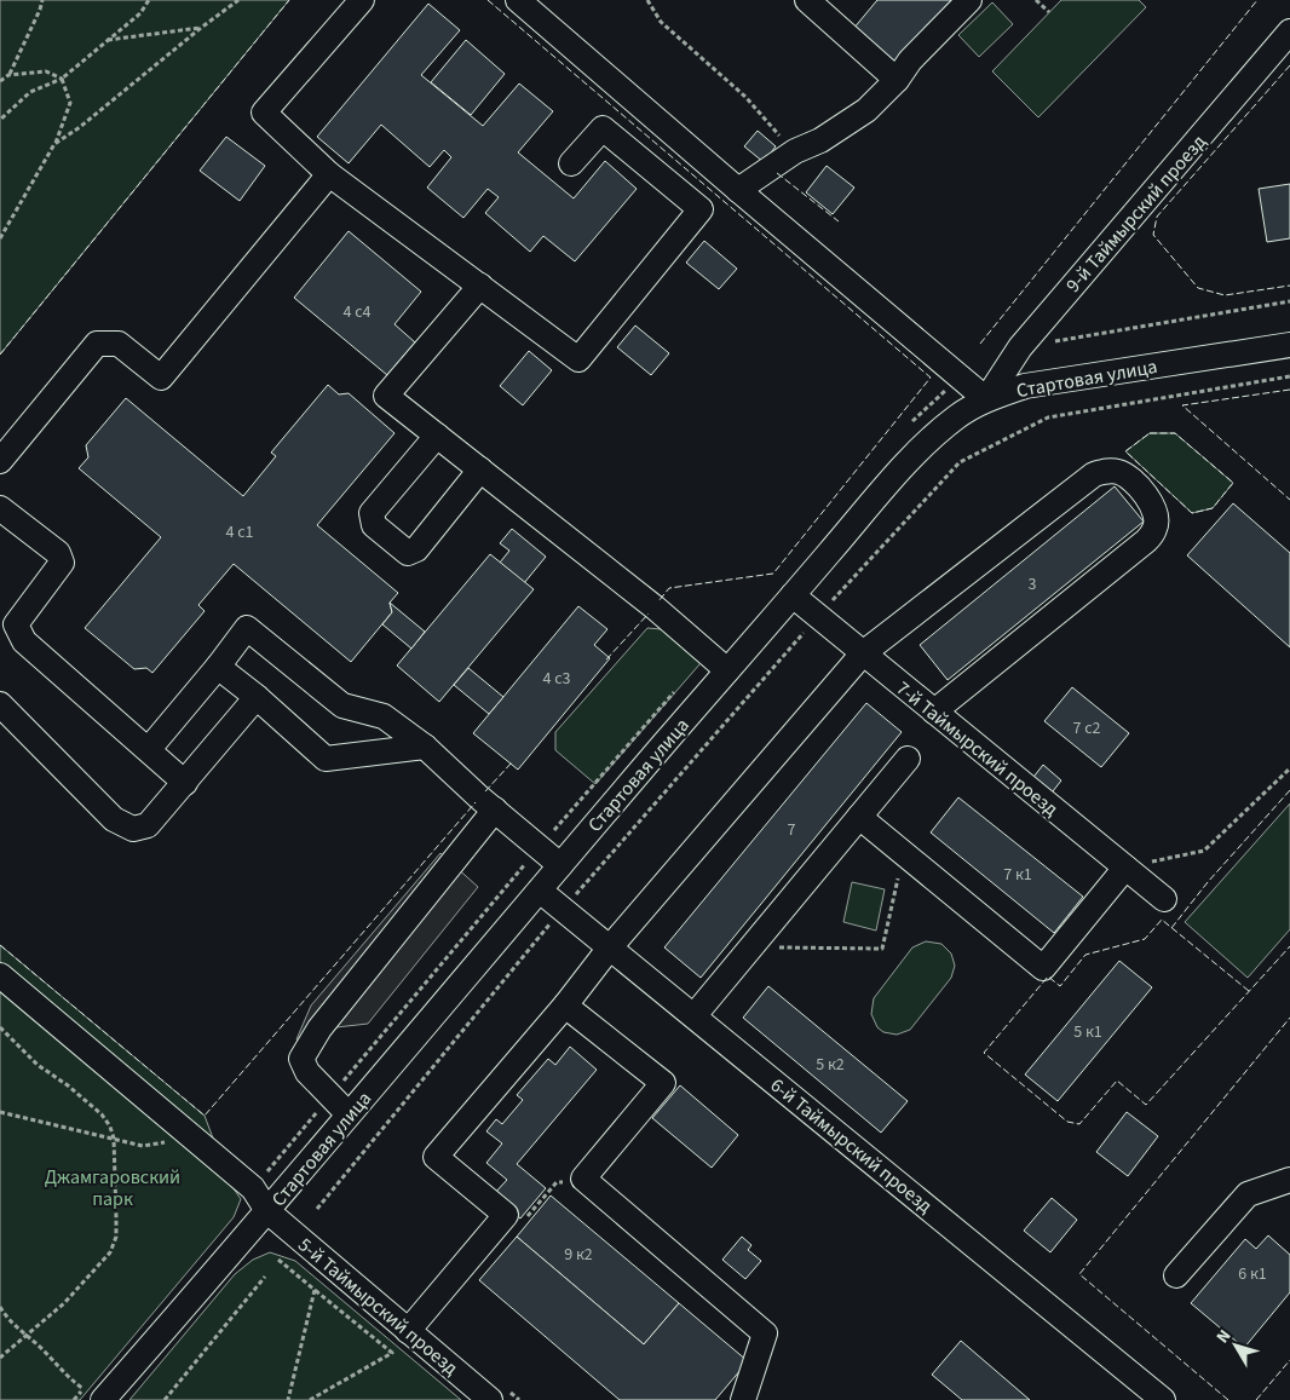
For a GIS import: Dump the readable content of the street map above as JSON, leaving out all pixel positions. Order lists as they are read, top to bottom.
{
  "streets": {
    "street": [
      "9-й Таймырский проезд",
      "Стартовая улица",
      "7-й Таймырский проезд",
      "6-й Таймырский проезд",
      "5-й Таймырский проезд"
    ]
  },
  "crossings": [
    ["9-й Таймырский проезд", "Стартовая улица"],
    ["Стартовая улица", "7-й Таймырский проезд"],
    ["Стартовая улица", "6-й Таймырский проезд"],
    ["Стартовая улица", "5-й Таймырский проезд"]
  ],
  "parks": ["Джамгаровский парк"],
  "house_numbers": [
    "4 с4",
    "4 с1",
    "3",
    "4 с3",
    "7 с2",
    "7",
    "7 к1",
    "5 к1",
    "5 к2",
    "9 к2",
    "6 к1"
  ],
  "north": "top left"
}
